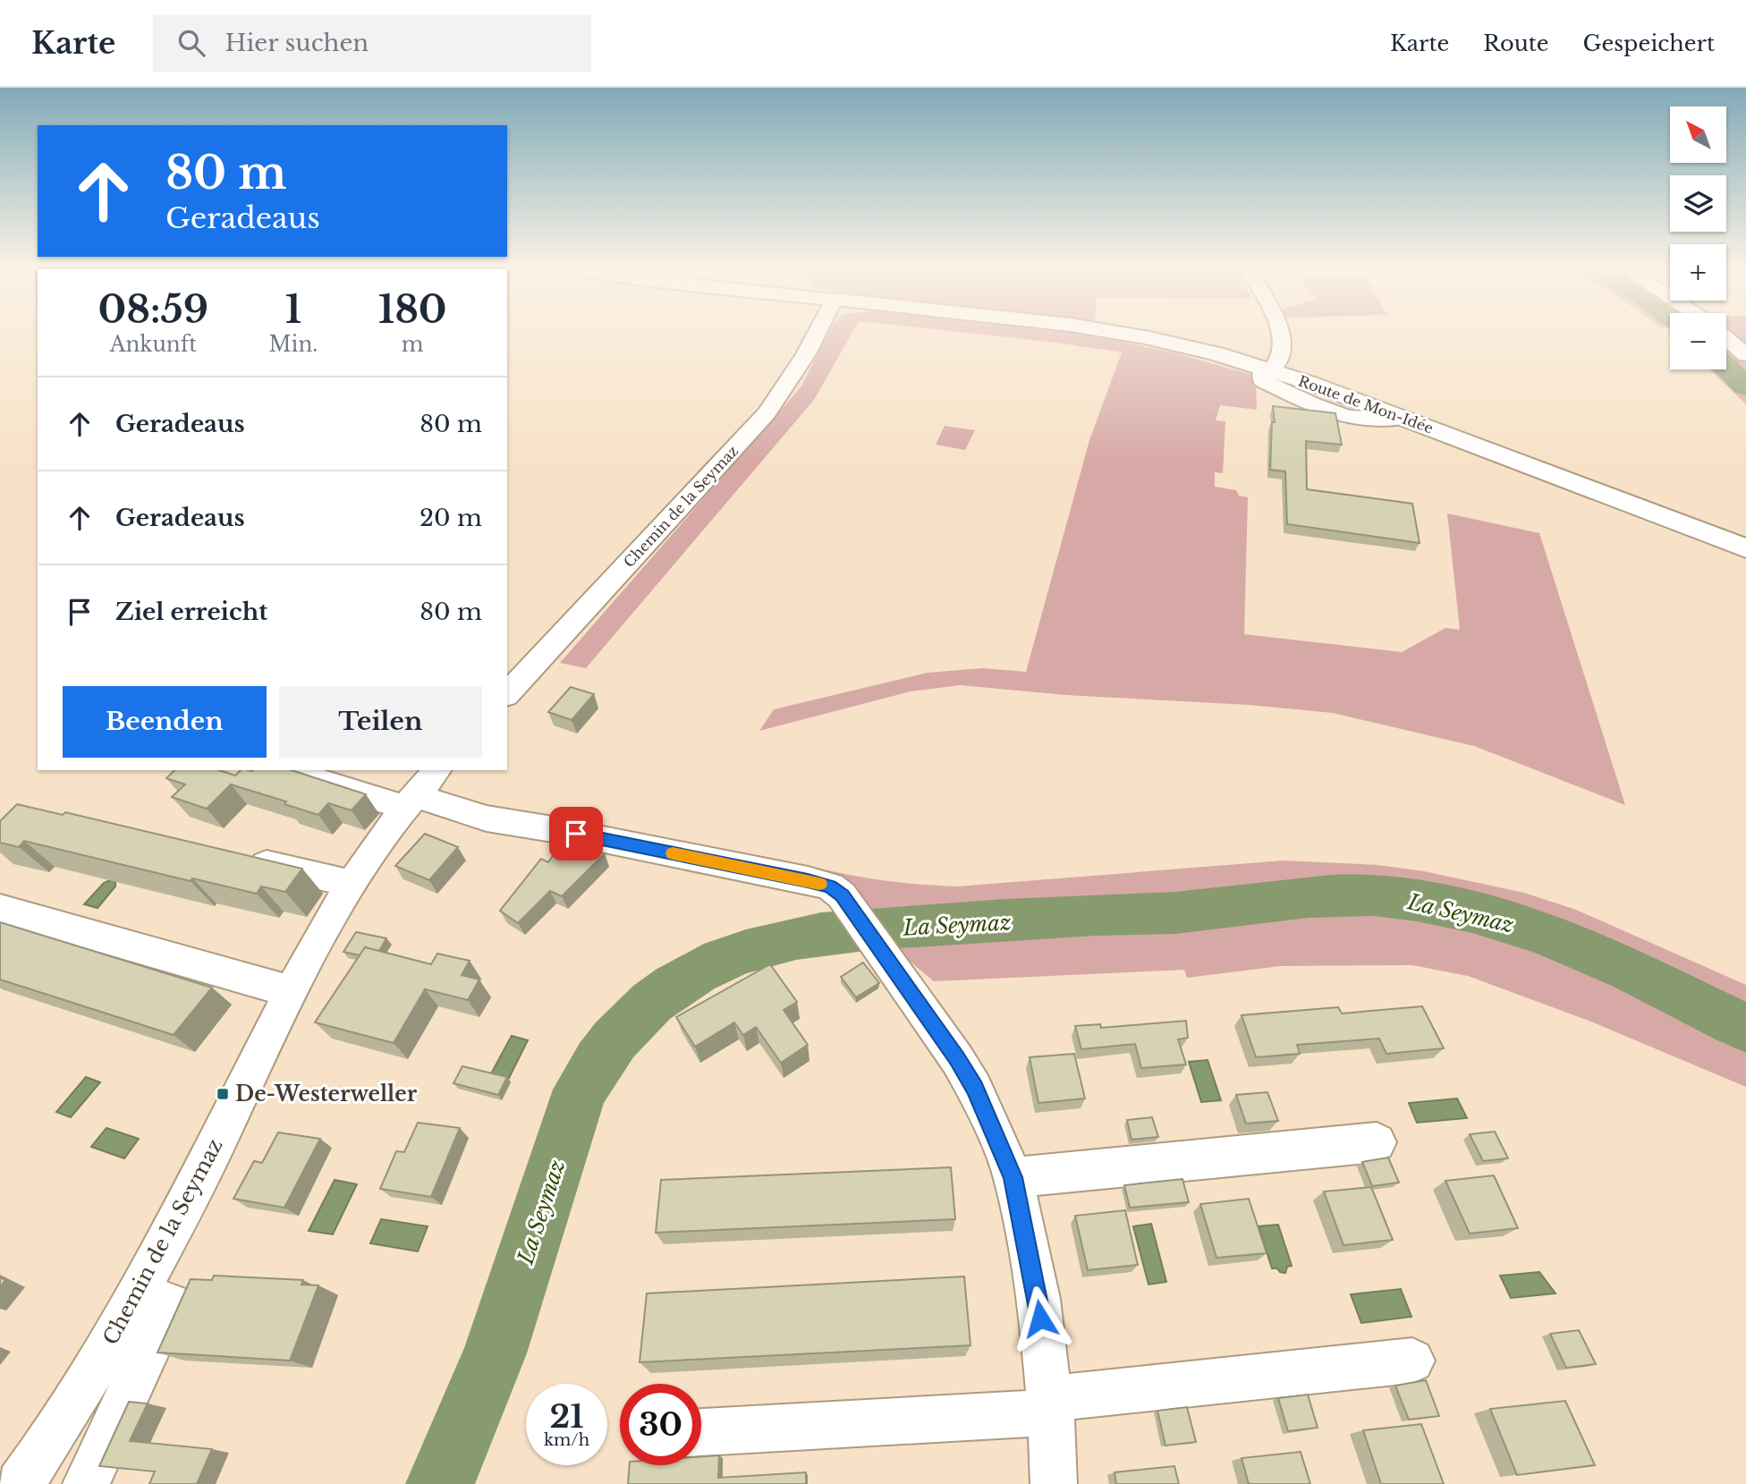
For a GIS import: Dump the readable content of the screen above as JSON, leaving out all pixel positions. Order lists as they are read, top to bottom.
{
  "streets": {
    "main road": ["Route de Mon-Idée"],
    "street": ["Chemin de la Seymaz"]
  },
  "water": ["La Seymaz"],
  "places": {
    "transit": ["De-Westerweller"]
  },
  "north": "top left",
  "page": {
    "header": "Karte",
    "search": "Hier suchen",
    "nav": ["Karte", "Route", "Gespeichert"],
    "map_buttons": ["+", "−"],
    "turn": ["80 m", "Geradeaus"],
    "eta": [
      "08:59",
      "Ankunft",
      "1",
      "Min.",
      "180",
      "m"
    ],
    "list": [
      {
        "name": "Geradeaus",
        "value": "80 m"
      },
      {
        "name": "Geradeaus",
        "value": "20 m"
      },
      {
        "name": "Ziel erreicht",
        "value": "80 m"
      }
    ],
    "buttons": ["Beenden", "Teilen"],
    "speed": "21 km/h",
    "limit": "30"
  }
}
